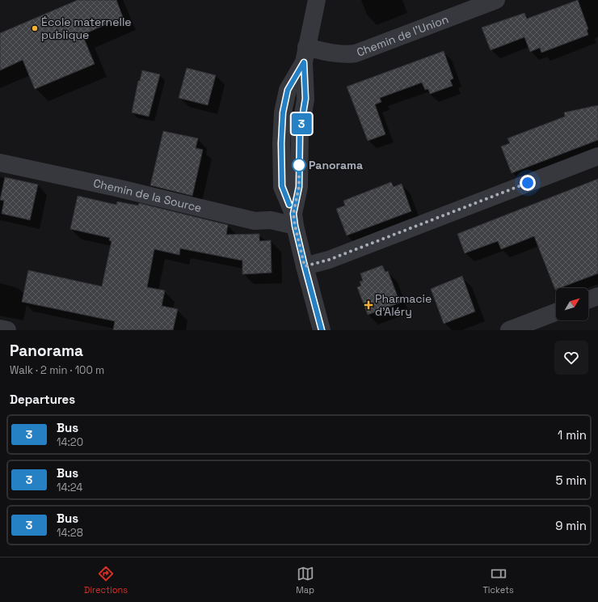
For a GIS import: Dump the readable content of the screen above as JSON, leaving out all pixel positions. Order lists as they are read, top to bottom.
{
  "streets": {
    "street": ["Chemin de l'Union", "Chemin de la Source"]
  },
  "places": {
    "other": ["École maternelle publique", "Panorama"],
    "health": ["Pharmacie d'Aléry"]
  },
  "lines": ["bus line 3"],
  "north": "top right",
  "page": {
    "on_map": "3",
    "heading": [
      ["Panorama", "Walk · 2 min · 100 m"],
      "Departures"
    ],
    "list": [
      {
        "mark": "3",
        "name": "Bus",
        "note": "14:20",
        "value": "1 min"
      },
      {
        "mark": "3",
        "name": "Bus",
        "note": "14:24",
        "value": "5 min"
      },
      {
        "mark": "3",
        "name": "Bus",
        "note": "14:28",
        "value": "9 min"
      }
    ],
    "tabs": ["Directions", "Map", "Tickets"]
  }
}
